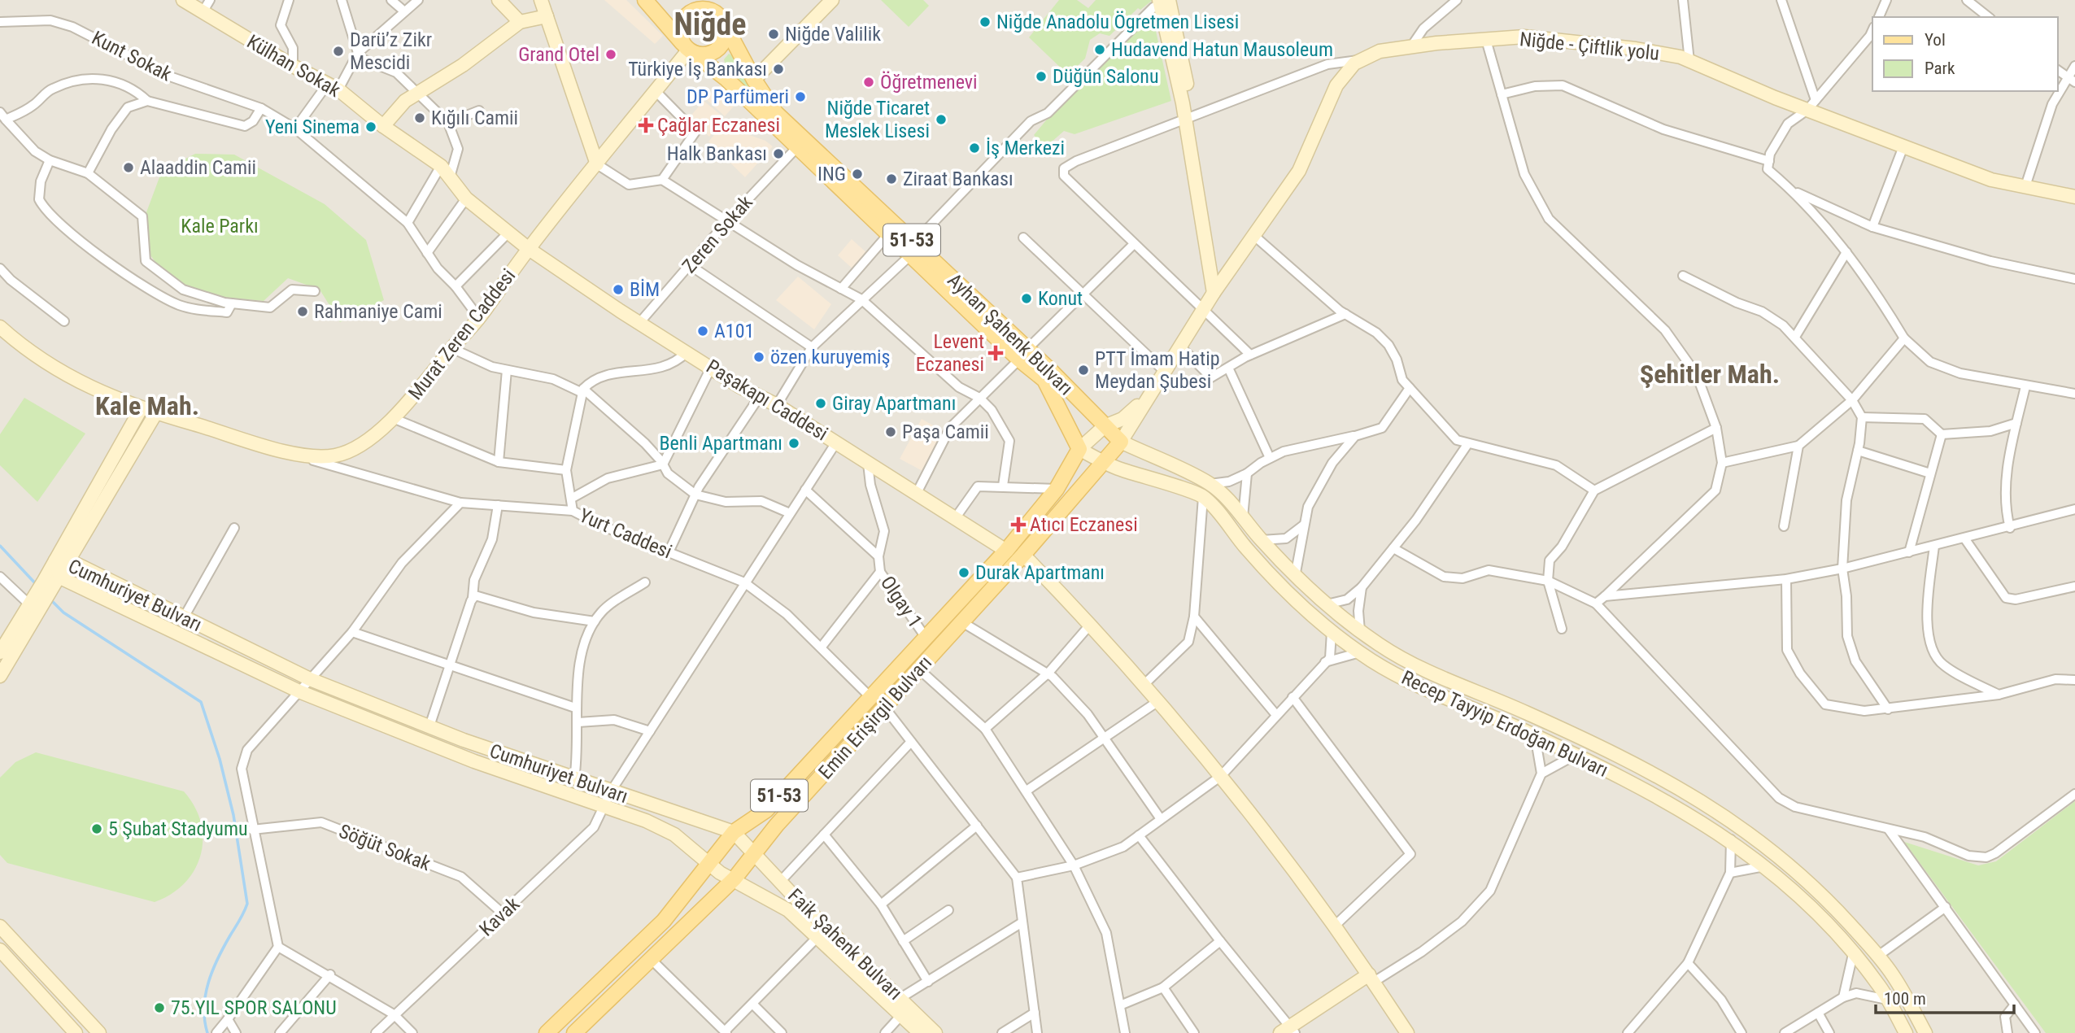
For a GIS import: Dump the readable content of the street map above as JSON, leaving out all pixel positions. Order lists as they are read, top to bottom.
{
  "streets": {
    "main road": [
      "Niğde - Çiftlik yolu",
      "Külhan Sokak",
      "51-53",
      "Murat Zeren Caddesi",
      "Ayhan Şahenk Bulvarı",
      "Paşakapı Caddesi",
      "Cumhuriyet Bulvarı",
      "Emin Erişirgil Bulvarı",
      "Recep Tayyip Erdoğan Bulvarı",
      "Faik Şahenk Bulvarı"
    ],
    "street": [
      "Kunt Sokak",
      "Zeren Sokak",
      "Yurt Caddesi",
      "Olgay 1",
      "Söğüt Sokak",
      "Kavak"
    ]
  },
  "crossings": [
    ["Kunt Sokak", "Murat Zeren Caddesi"],
    ["Külhan Sokak", "Murat Zeren Caddesi"],
    ["Külhan Sokak", "Paşakapı Caddesi"],
    ["Zeren Sokak", "Ayhan Şahenk Bulvarı"],
    ["Zeren Sokak", "Paşakapı Caddesi"],
    ["51-53", "Murat Zeren Caddesi"],
    ["51-53", "Ayhan Şahenk Bulvarı"],
    ["Murat Zeren Caddesi", "Ayhan Şahenk Bulvarı"],
    ["Murat Zeren Caddesi", "Paşakapı Caddesi"],
    ["Murat Zeren Caddesi", "Yurt Caddesi"],
    ["Ayhan Şahenk Bulvarı", "Emin Erişirgil Bulvarı"],
    ["Ayhan Şahenk Bulvarı", "Recep Tayyip Erdoğan Bulvarı"],
    ["Paşakapı Caddesi", "Olgay 1"],
    ["Paşakapı Caddesi", "Emin Erişirgil Bulvarı"],
    ["Paşakapı Caddesi", "Kavak"],
    ["Yurt Caddesi", "Emin Erişirgil Bulvarı"],
    ["Yurt Caddesi", "Kavak"],
    ["Cumhuriyet Bulvarı", "Emin Erişirgil Bulvarı"],
    ["Cumhuriyet Bulvarı", "Kavak"],
    ["Cumhuriyet Bulvarı", "Faik Şahenk Bulvarı"],
    ["Olgay 1", "Emin Erişirgil Bulvarı"],
    ["Emin Erişirgil Bulvarı", "Recep Tayyip Erdoğan Bulvarı"],
    ["Emin Erişirgil Bulvarı", "Faik Şahenk Bulvarı"],
    ["Söğüt Sokak", "Kavak"]
  ],
  "districts": ["Niğde", "Şehitler Mah.", "Kale Mah."],
  "parks": ["Kale Parkı"],
  "places": {
    "other": [
      "Niğde Anadolu Ögretmen Lisesi",
      "Niğde Valilik",
      "Hudavend Hatun Mausoleum",
      "Darü’z Zikr Mescidi",
      "Grand Otel",
      "Türkiye İş Bankası",
      "Düğün Salonu",
      "Öğretmenevi",
      "DP Parfümeri",
      "Kığılı Camii",
      "Niğde Ticaret Meslek Lisesi",
      "Yeni Sinema",
      "İş Merkezi",
      "Halk Bankası",
      "Alaaddin Camii",
      "ING",
      "Ziraat Bankası",
      "BİM",
      "Konut",
      "Rahmaniye Cami",
      "A101",
      "özen kuruyemiş",
      "PTT İmam Hatip Meydan Şubesi",
      "Giray Apartmanı",
      "Paşa Camii",
      "Benli Apartmanı",
      "Durak Apartmanı",
      "5 Şubat Stadyumu",
      "75.YIL SPOR SALONU"
    ],
    "health": ["Çağlar Eczanesi", "Levent Eczanesi", "Atıcı Eczanesi"]
  },
  "legend": ["Yol", "Park"],
  "scale_bar": "100 m"
}
